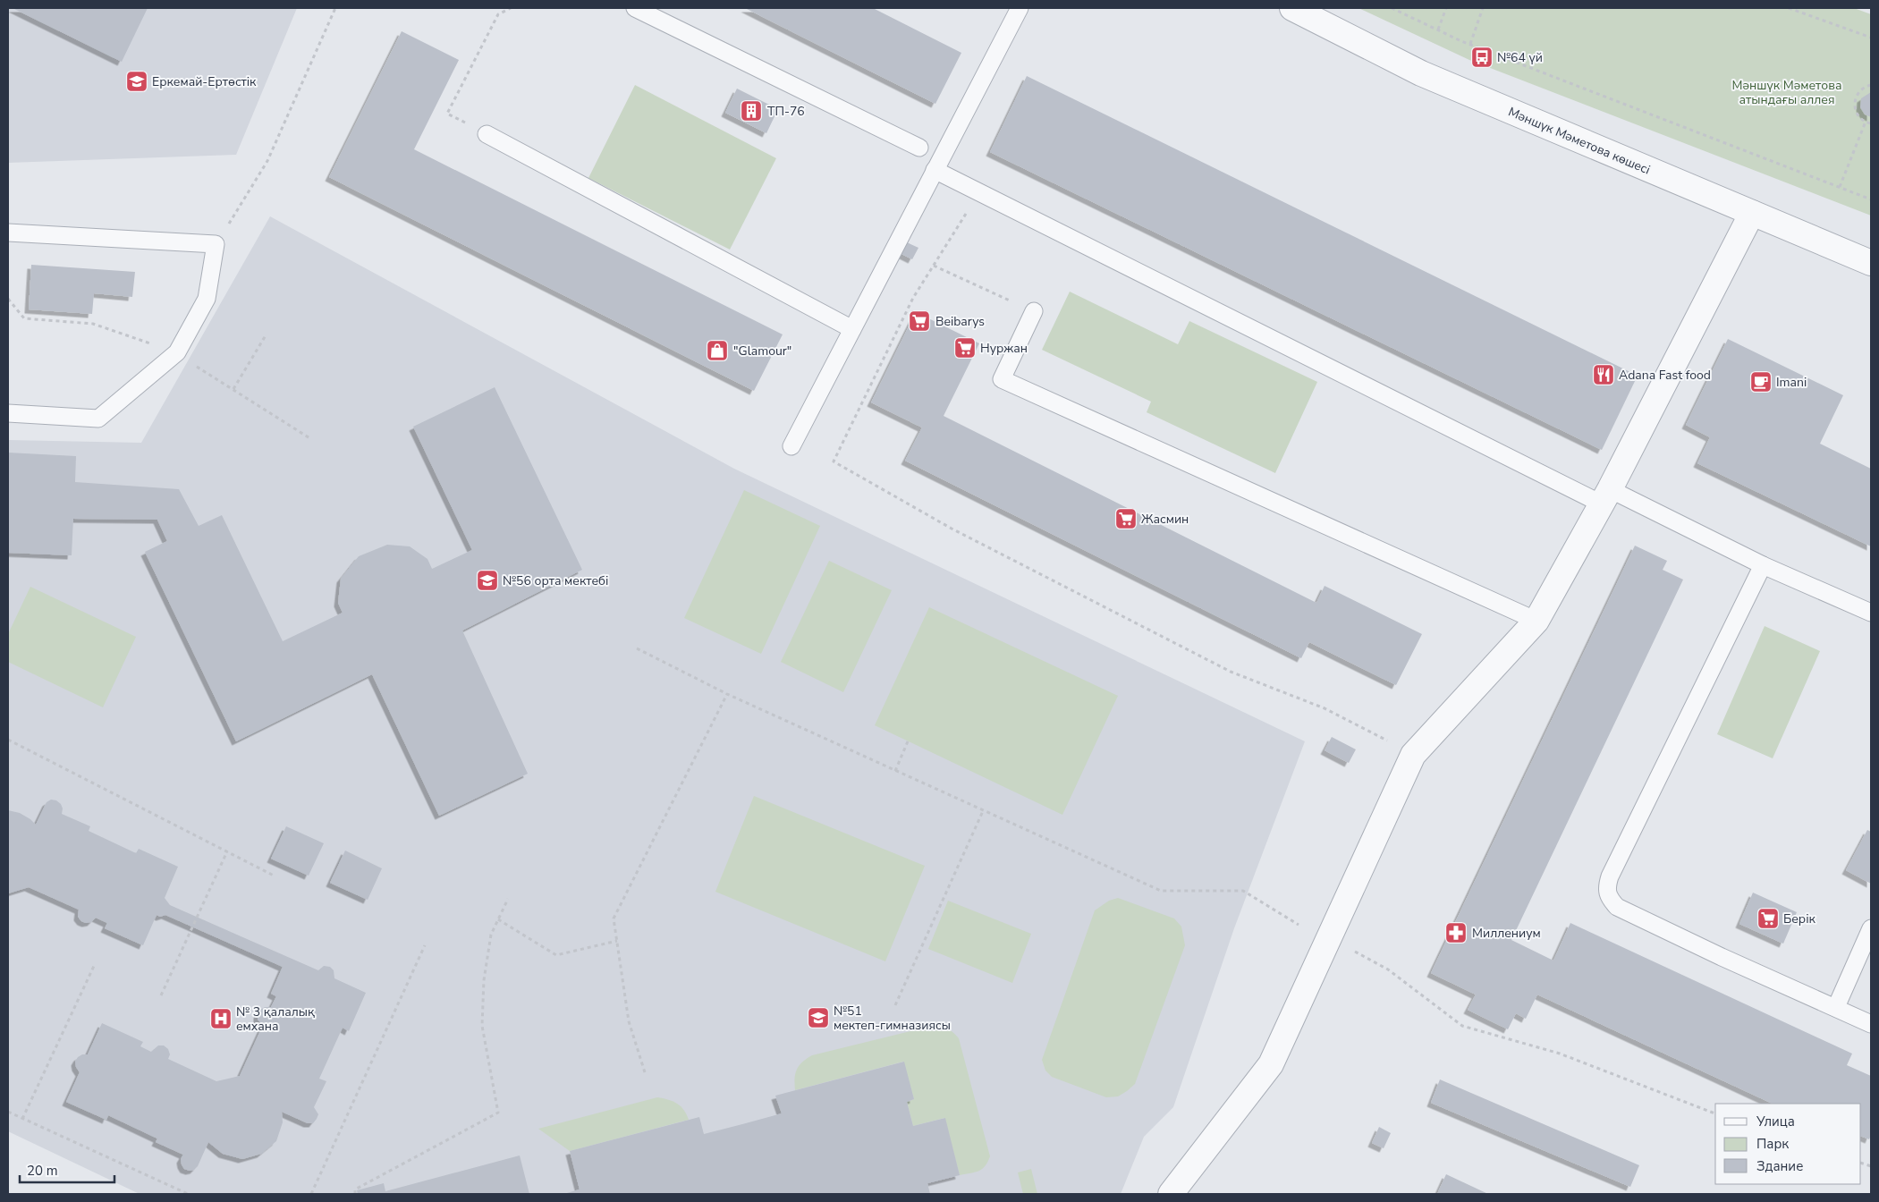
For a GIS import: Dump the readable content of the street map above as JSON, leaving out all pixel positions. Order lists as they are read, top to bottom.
{
  "streets": {
    "street": ["Мәншүк Мәметова көшесі"]
  },
  "parks": ["Мәншүк Мәметова атындағы аллея"],
  "places": {
    "bus stop": ["№64 үй"],
    "school or university": ["Еркемай-Ертөстік", "№56 орта мектебі", "№51 мектеп-гимназиясы"],
    "building": ["ТП-76"],
    "supermarket": [
      "Beibarys",
      "Нуржан",
      "Жасмин",
      "Берік"
    ],
    "shop": ["\"Glamour\""],
    "restaurant": ["Adana Fast food"],
    "cafe": ["Imani"],
    "pharmacy": ["Миллениум"],
    "hospital": ["№ 3 қалалық емхана"]
  },
  "legend": ["Улица", "Парк", "Здание"],
  "scale_bar": "20 m"
}
